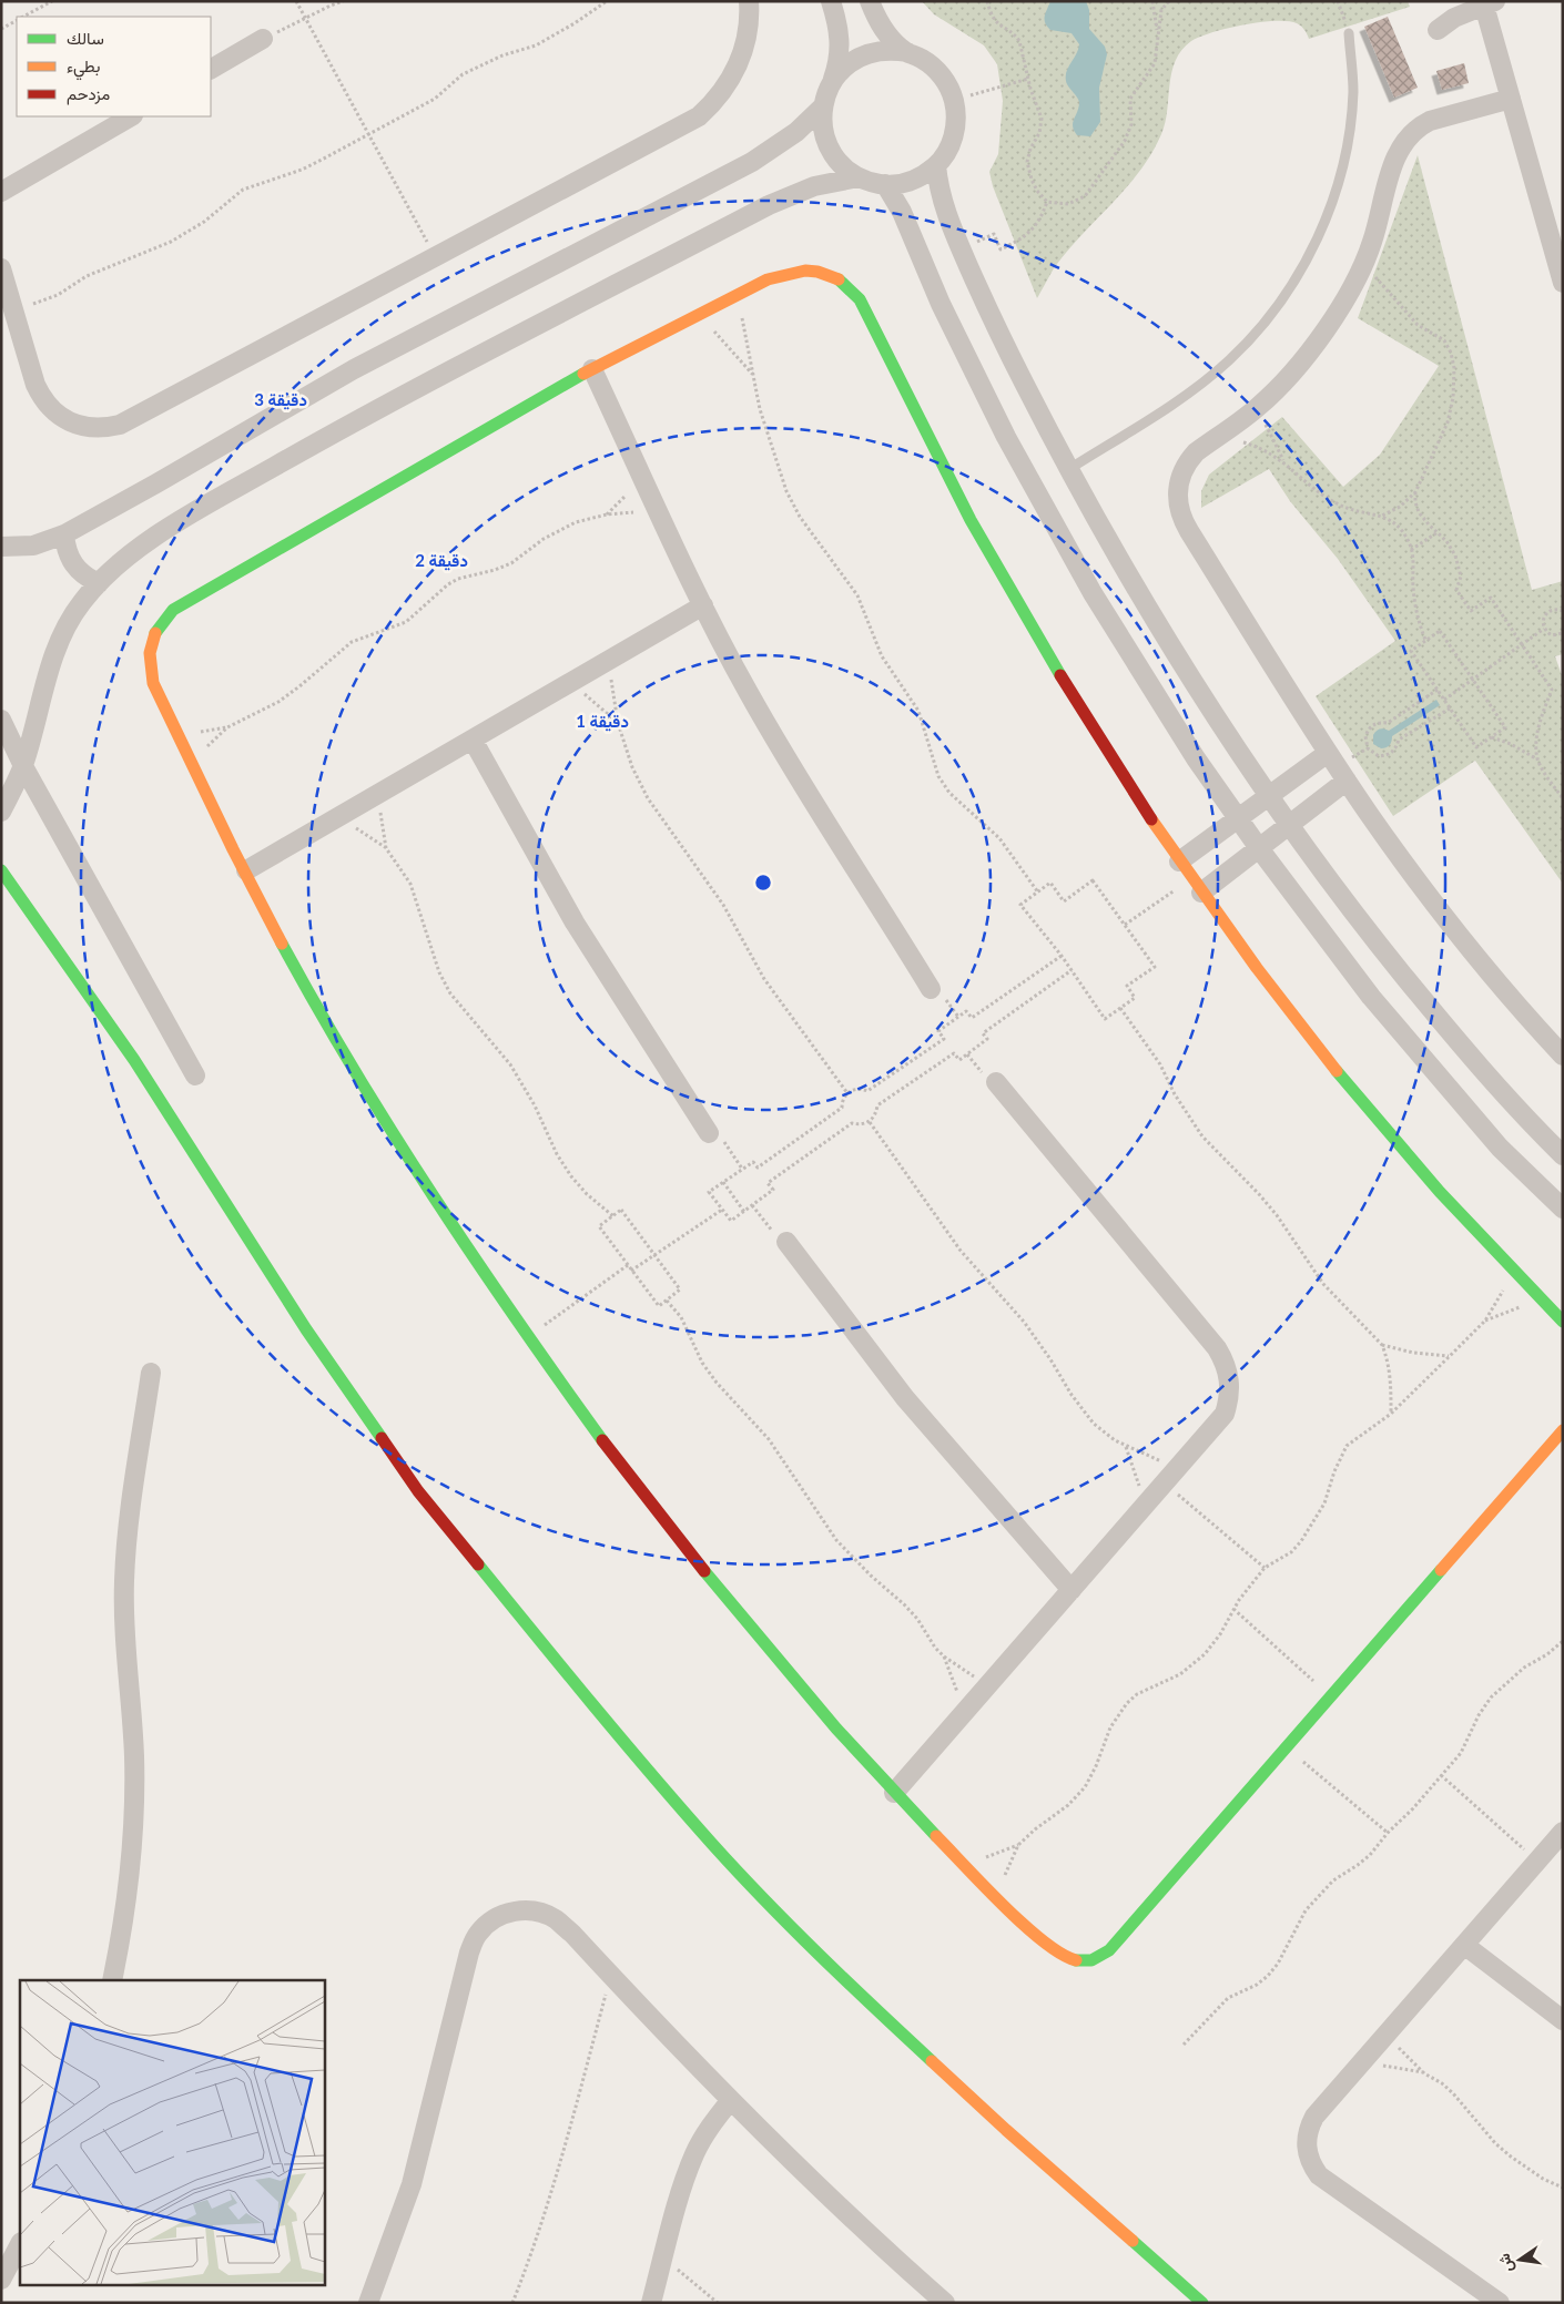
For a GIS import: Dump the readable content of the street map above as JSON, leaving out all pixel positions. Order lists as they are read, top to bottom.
{
  "legend": ["سالك", "بطيء", "مزدحم"],
  "north": "left",
  "rings": ["3 دقيقة", "2 دقيقة", "1 دقيقة"]
}
